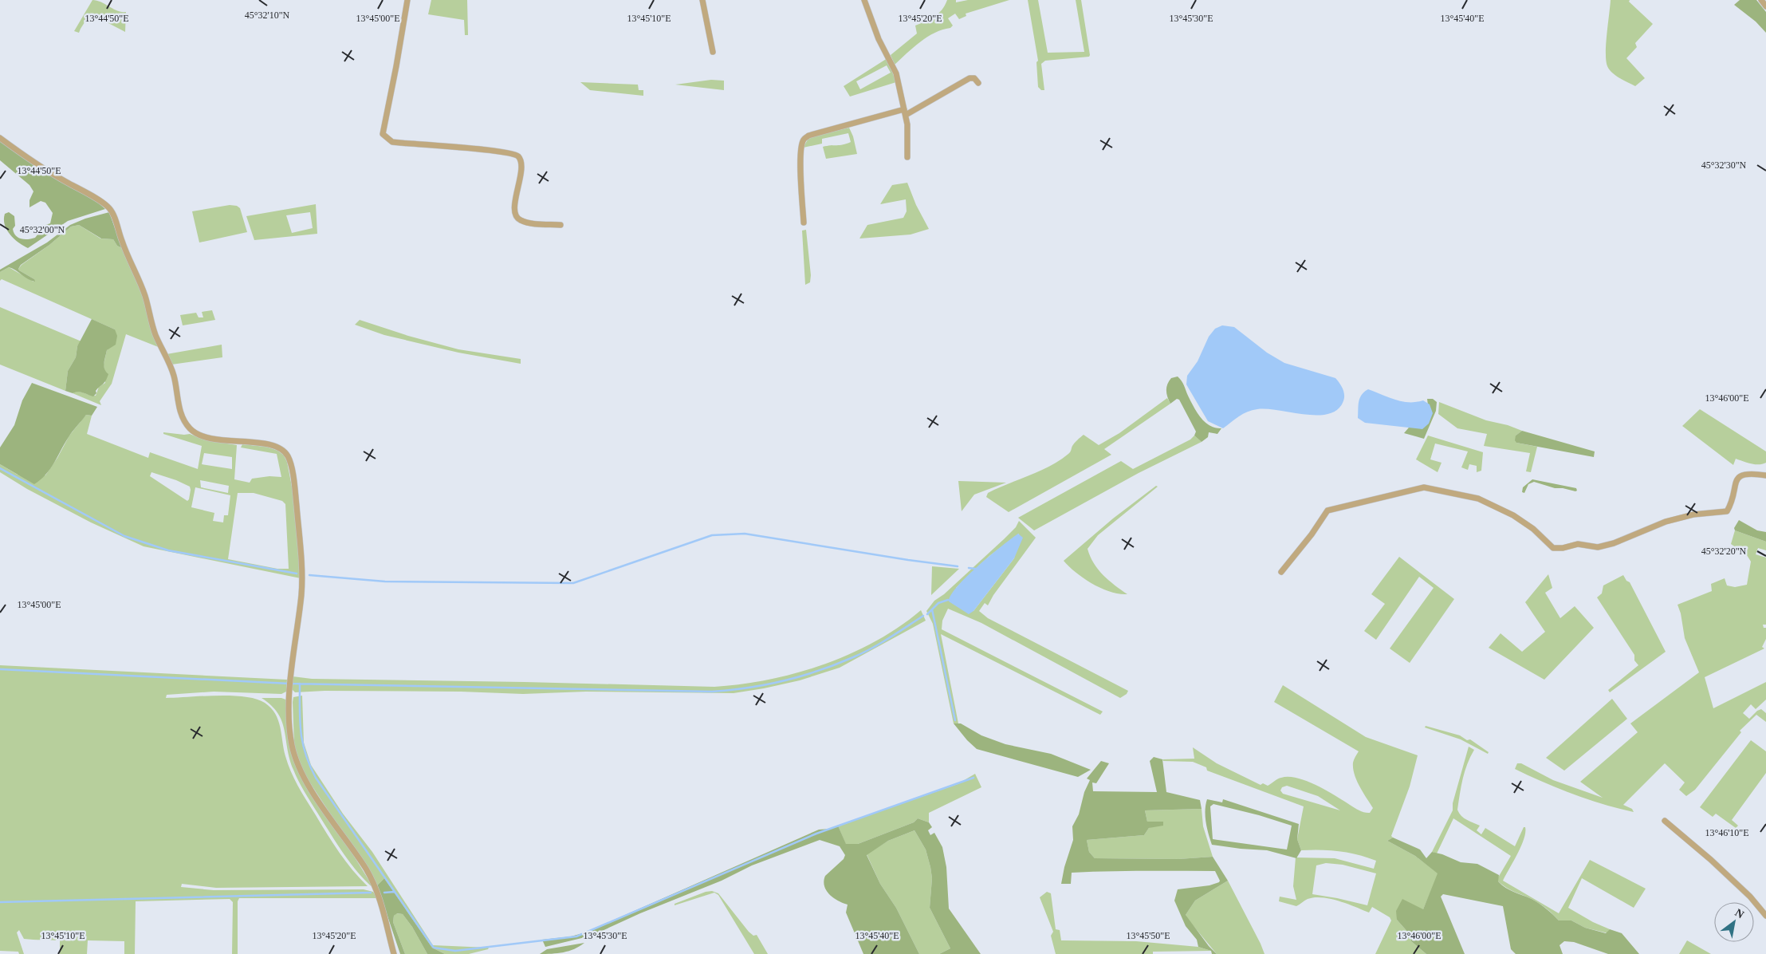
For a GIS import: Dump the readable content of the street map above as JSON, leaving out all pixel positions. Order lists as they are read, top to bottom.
{
  "north": "top right",
  "coordinates": [
    "45°32'10\"N",
    "13°44'50\"E",
    "13°45'00\"E",
    "13°45'10\"E",
    "13°45'20\"E",
    "13°45'30\"E",
    "13°45'40\"E",
    "45°32'30\"N",
    "45°32'00\"N",
    "13°46'00\"E",
    "45°32'20\"N",
    "13°46'10\"E",
    "13°45'50\"E"
  ]
}
